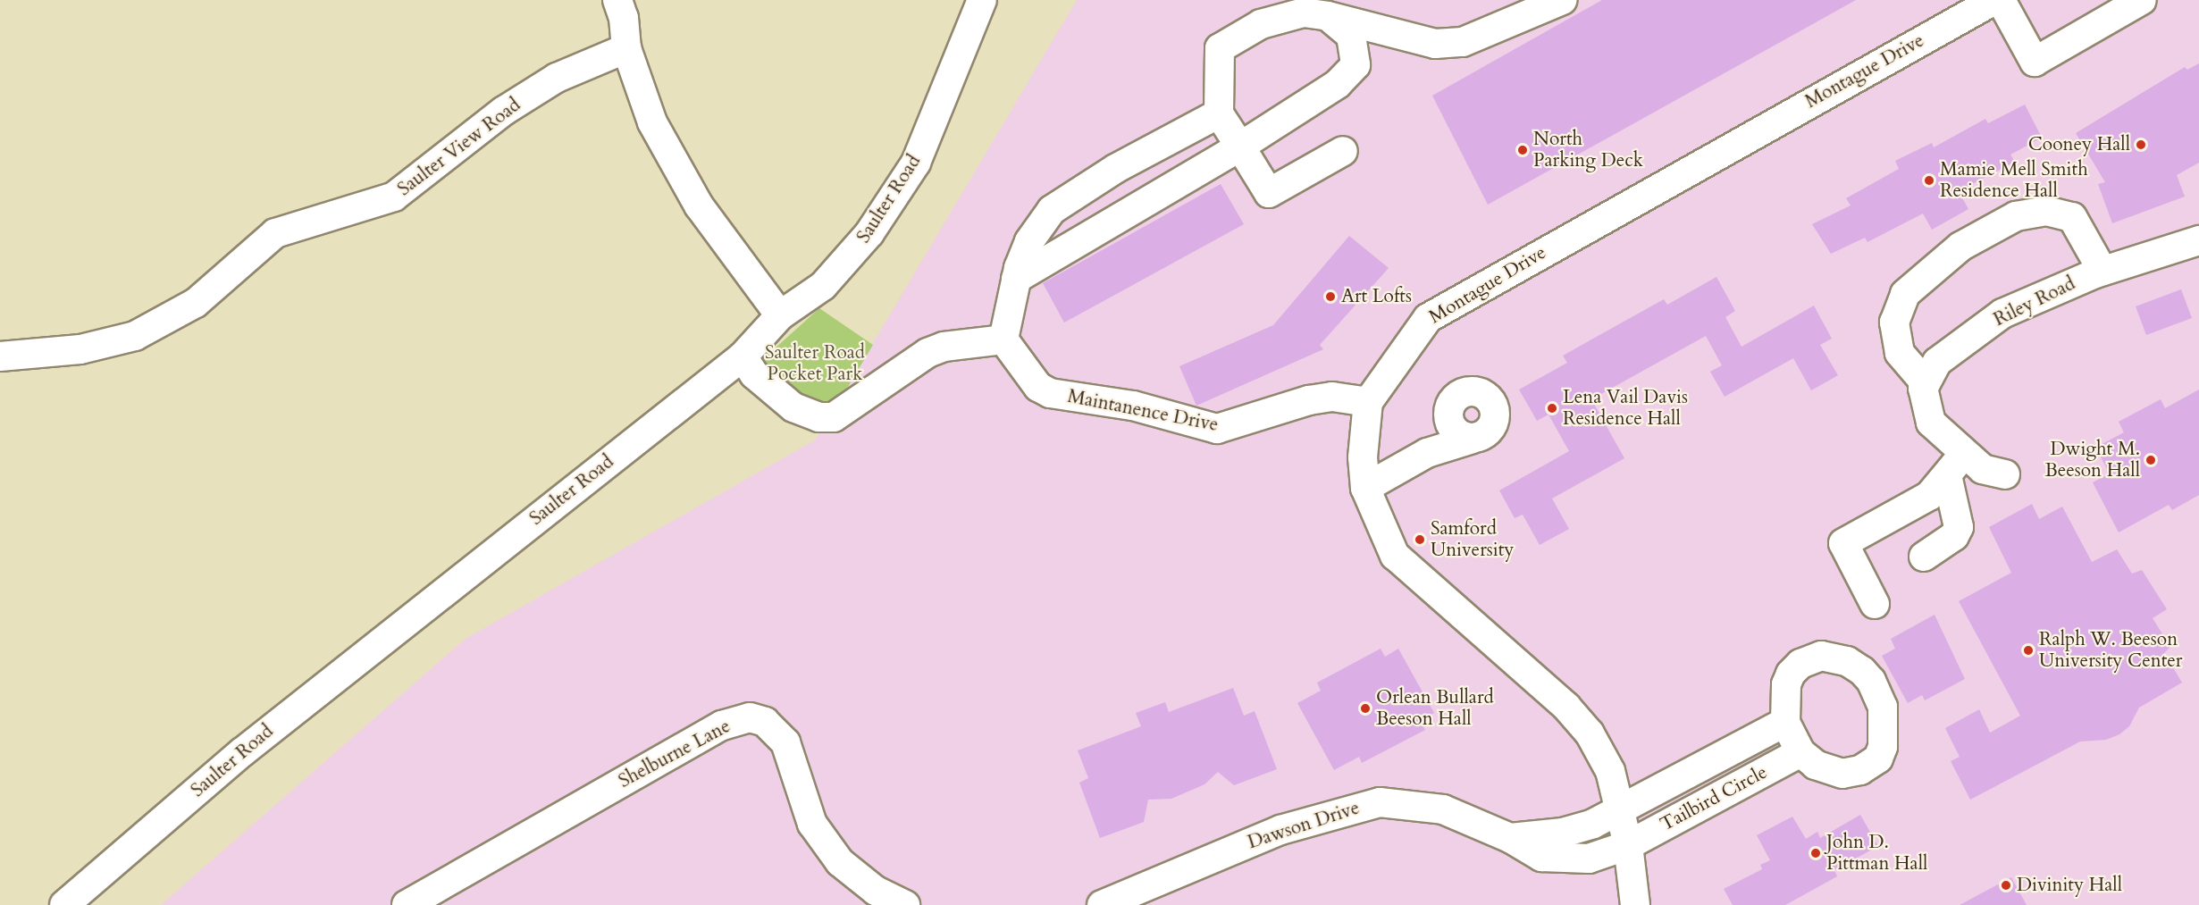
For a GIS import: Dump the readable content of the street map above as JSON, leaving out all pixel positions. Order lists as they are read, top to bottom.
{
  "streets": {
    "street": [
      "Montague Drive",
      "Saulter View Road",
      "Saulter Road",
      "Riley Road",
      "Maintanence Drive",
      "Shelburne Lane",
      "Tailbird Circle",
      "Dawson Drive"
    ]
  },
  "crossings": [
    ["Montague Drive", "Maintanence Drive"],
    ["Montague Drive", "Tailbird Circle"],
    ["Montague Drive", "Dawson Drive"],
    ["Tailbird Circle", "Dawson Drive"]
  ],
  "parks": ["Saulter Road Pocket Park"],
  "places": [
    "Cooney Hall",
    "North Parking Deck",
    "Mamie Mell Smith Residence Hall",
    "Art Lofts",
    "Lena Vail Davis Residence Hall",
    "Dwight M. Beeson Hall",
    "Samford University",
    "Ralph W. Beeson University Center",
    "Orlean Bullard Beeson Hall",
    "John D. Pittman Hall",
    "Divinity Hall"
  ]
}
